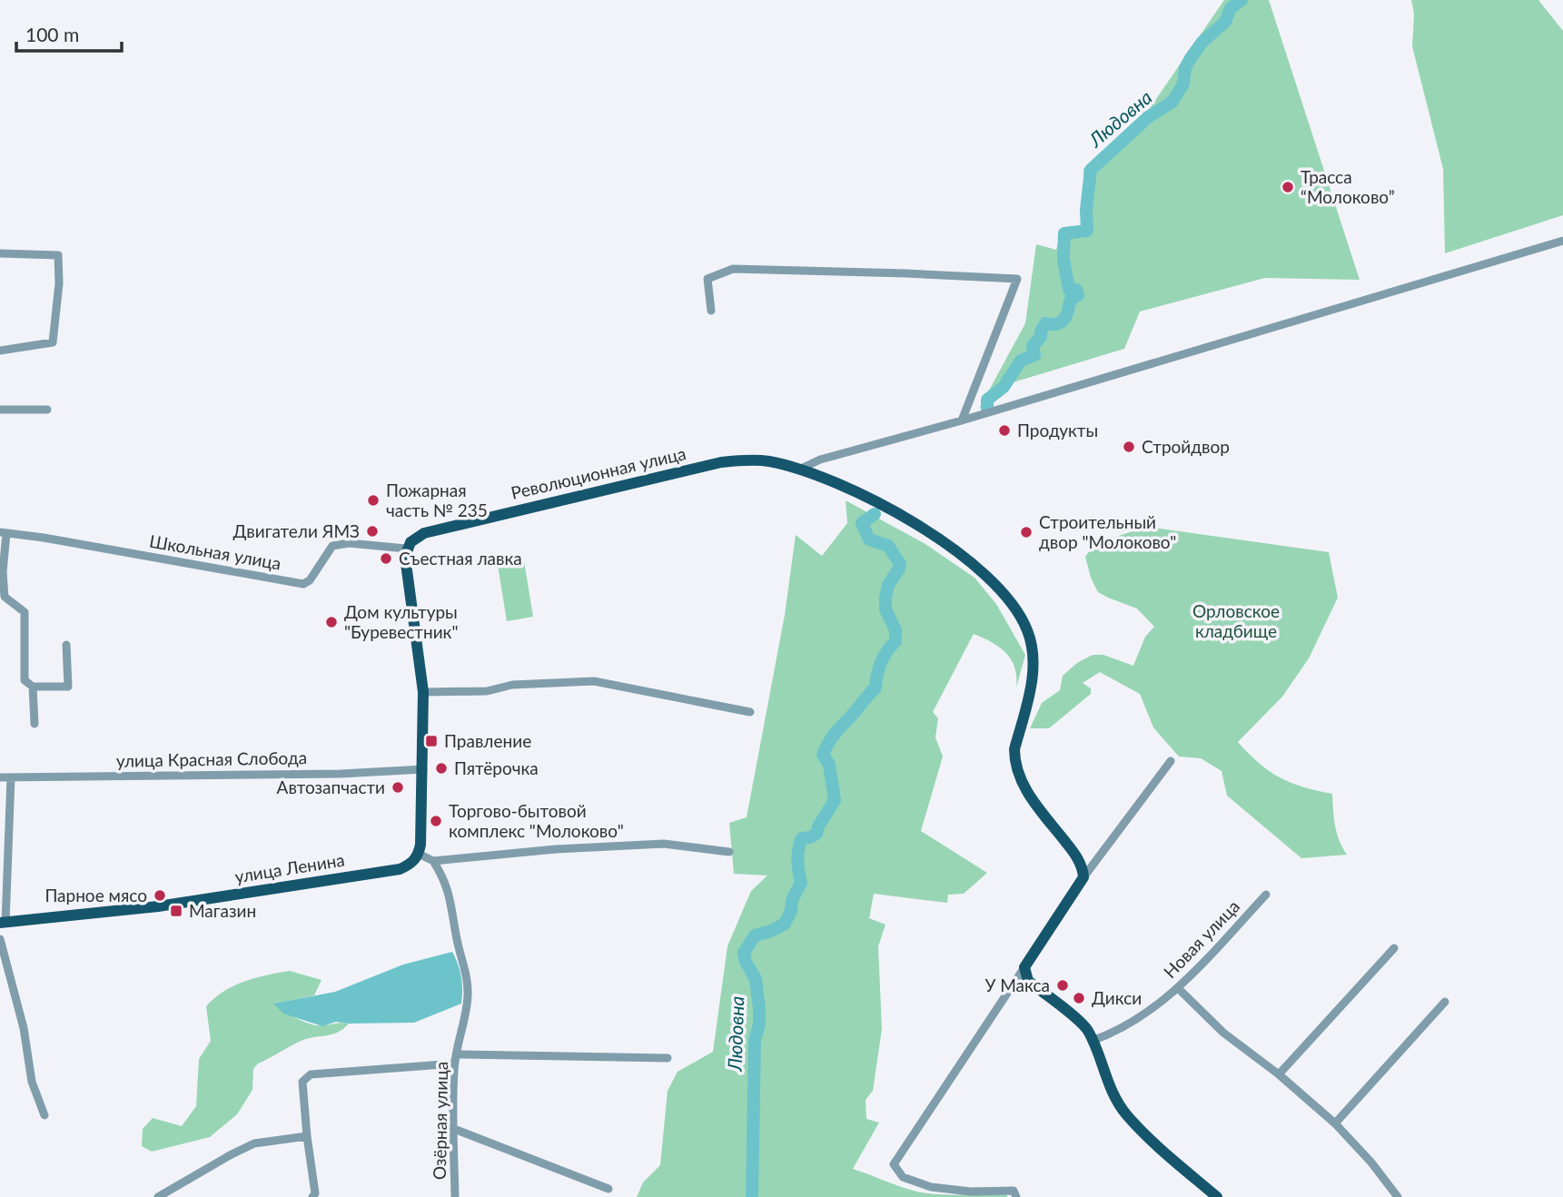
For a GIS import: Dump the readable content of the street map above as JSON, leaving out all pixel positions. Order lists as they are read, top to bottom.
{
  "streets": {
    "main road": ["Революционная улица", "улица Ленина"],
    "street": [
      "Школьная улица",
      "улица Красная Слобода",
      "Новая улица",
      "Озёрная улица"
    ]
  },
  "crossings": [
    ["Революционная улица", "Школьная улица"]
  ],
  "water": ["Людовна"],
  "parks": ["Орловское кладбище"],
  "places": {
    "other": [
      "Трасса “Молоково”",
      "Продукты",
      "Стройдвор",
      "Пожарная часть № 235",
      "Двигатели ЯМЗ",
      "Строительный двор \"Молоково\"",
      "Съестная лавка",
      "Дом культуры \"Буревестник\"",
      "Пятёрочка",
      "Автозапчасти",
      "Торгово-бытовой комплекс \"Молоково\"",
      "Парное мясо",
      "У Макса",
      "Дикси"
    ],
    "transit": ["Правление", "Магазин"]
  },
  "scale_bar": "100 m"
}
